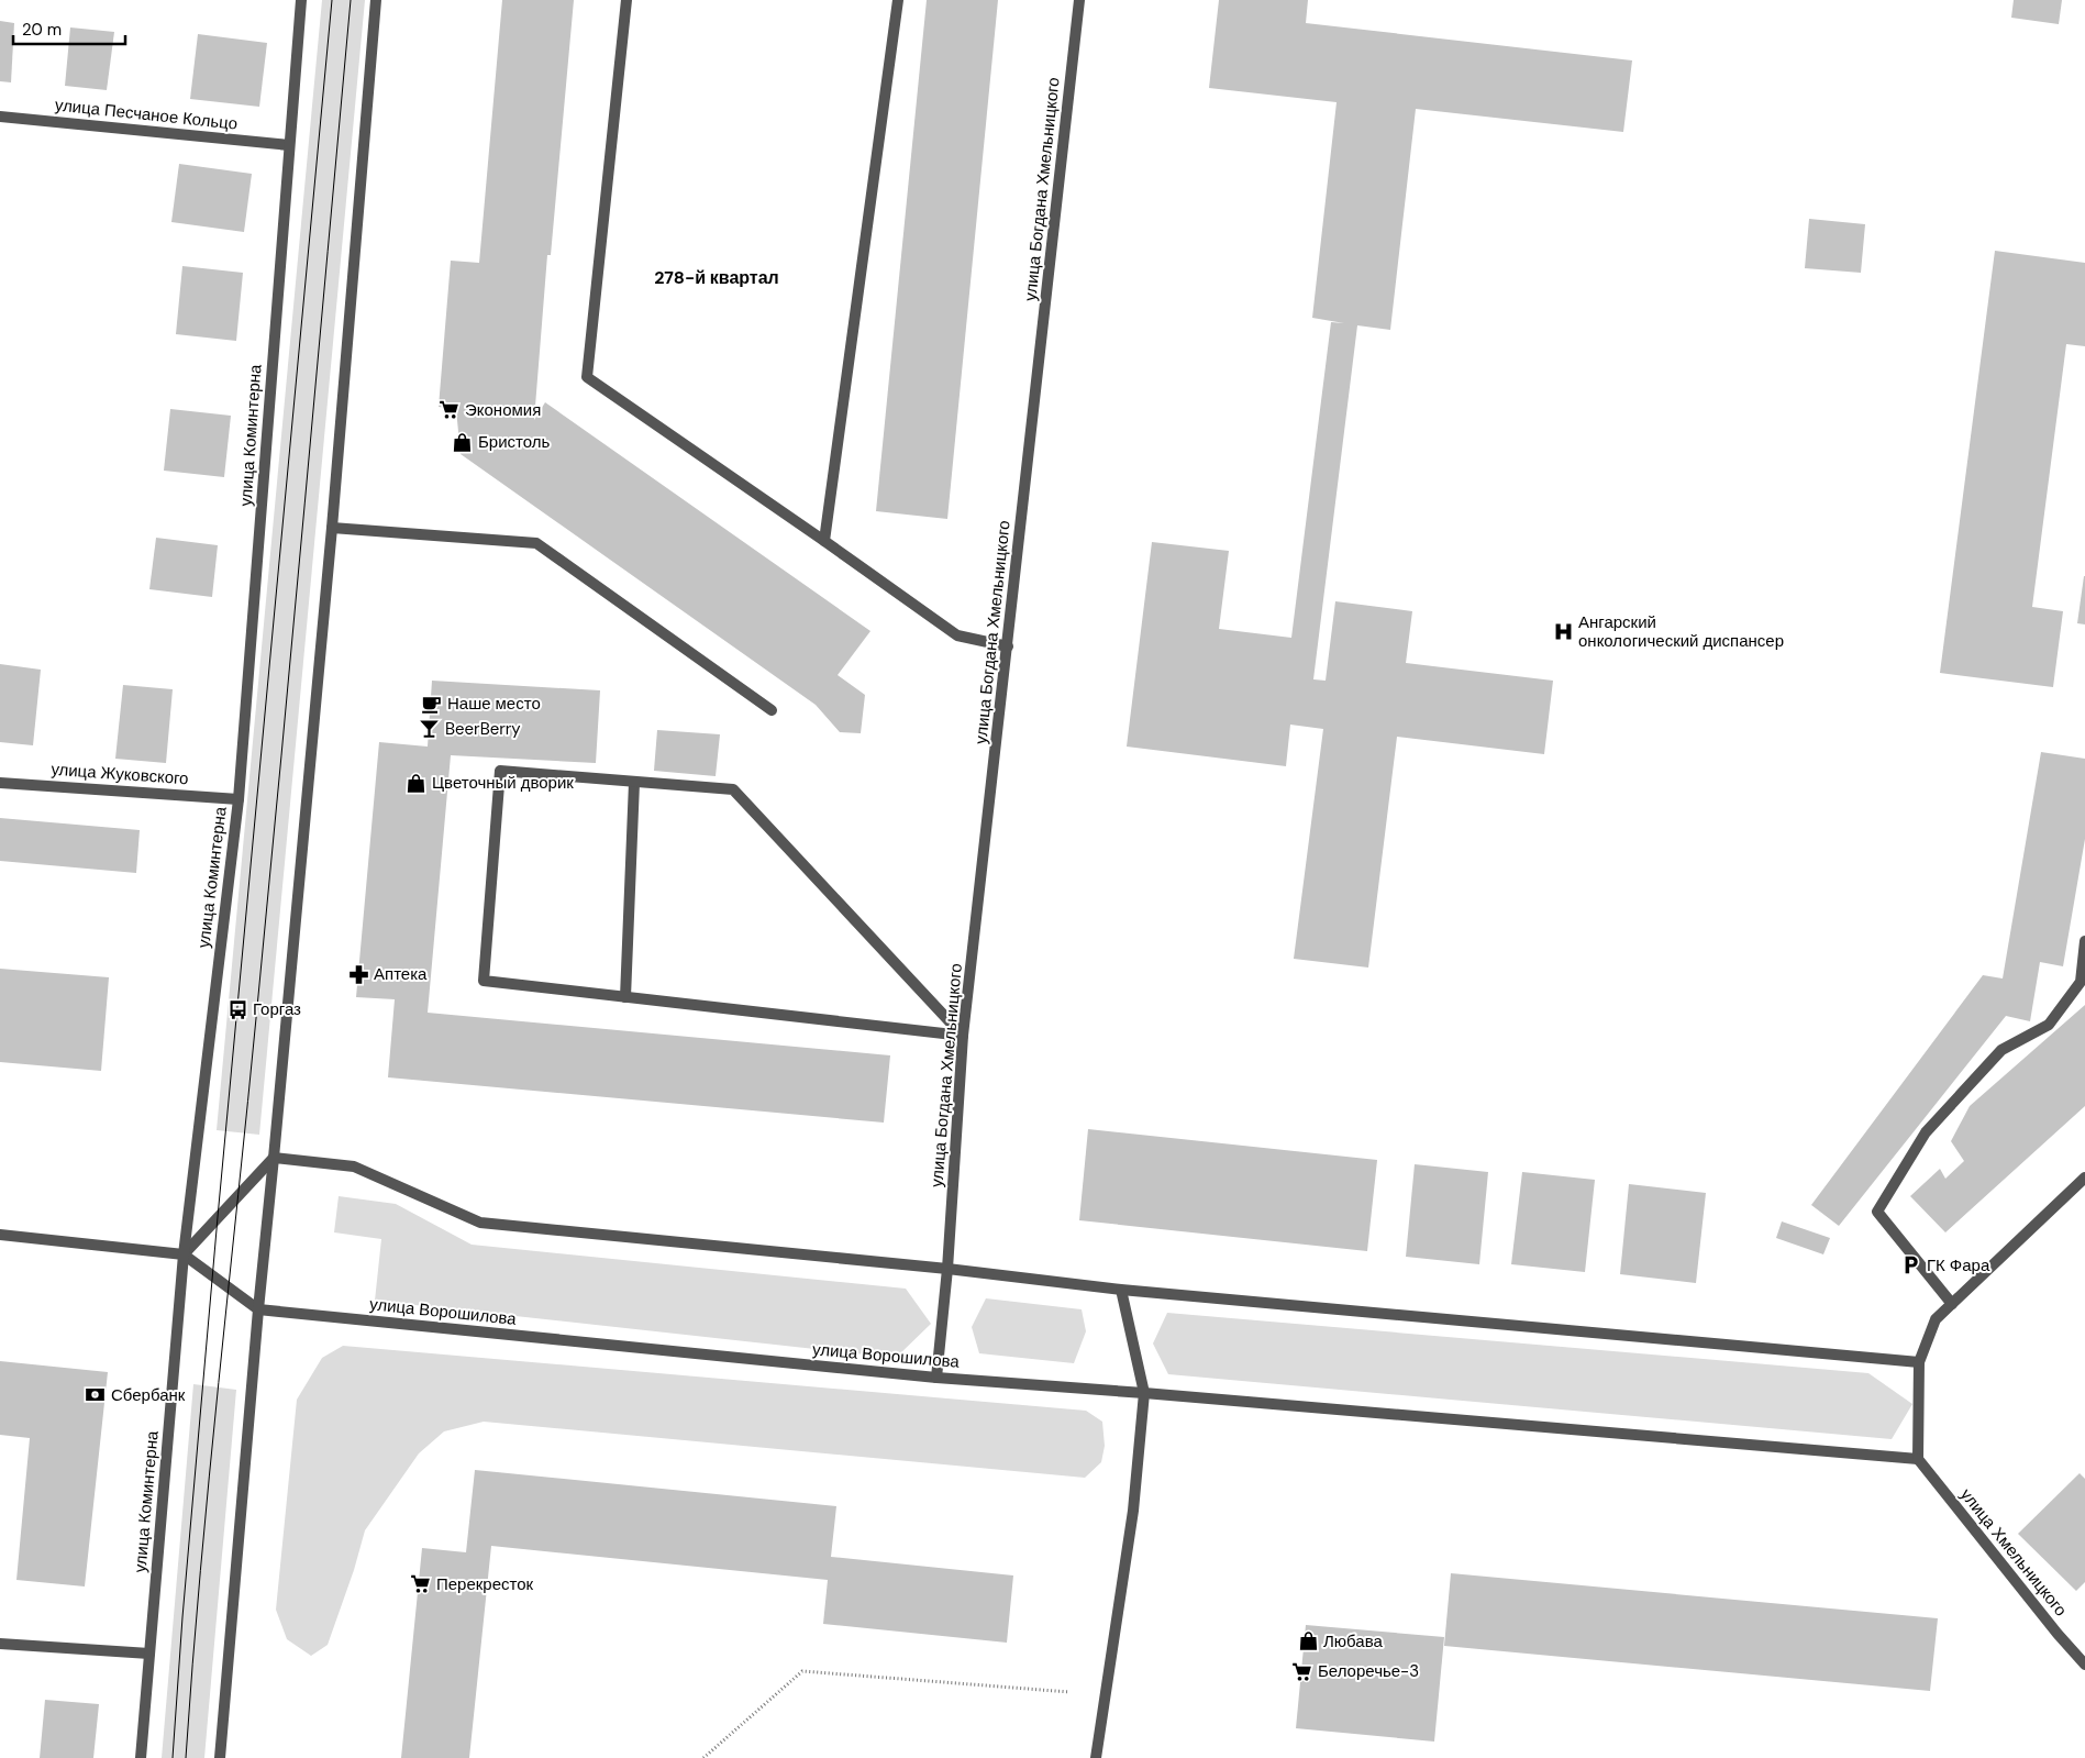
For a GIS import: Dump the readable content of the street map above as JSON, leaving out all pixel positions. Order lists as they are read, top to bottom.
{
  "streets": {
    "street": [
      "улица Песчаное Кольцо",
      "улица Богдана Хмельницкого",
      "улица Коминтерна",
      "улица Жуковского",
      "улица Ворошилова",
      "улица Хмельницкого"
    ]
  },
  "crossings": [
    ["улица Песчаное Кольцо", "улица Коминтерна"],
    ["улица Богдана Хмельницкого", "улица Ворошилова"],
    ["улица Коминтерна", "улица Жуковского"],
    ["улица Ворошилова", "улица Хмельницкого"]
  ],
  "districts": ["278-й квартал"],
  "places": {
    "supermarket": ["Экономия", "Перекресток", "Белоречье-3"],
    "shop": ["Бристоль", "Цветочный дворик", "Любава"],
    "hospital": ["Ангарский онкологический диспансер"],
    "cafe": ["Наше место"],
    "bar": ["BeerBerry"],
    "pharmacy": ["Аптека"],
    "bus stop": ["Горгаз"],
    "parking": ["ГК Фара"],
    "bank": ["Сбербанк"]
  },
  "scale_bar": "20 m"
}
